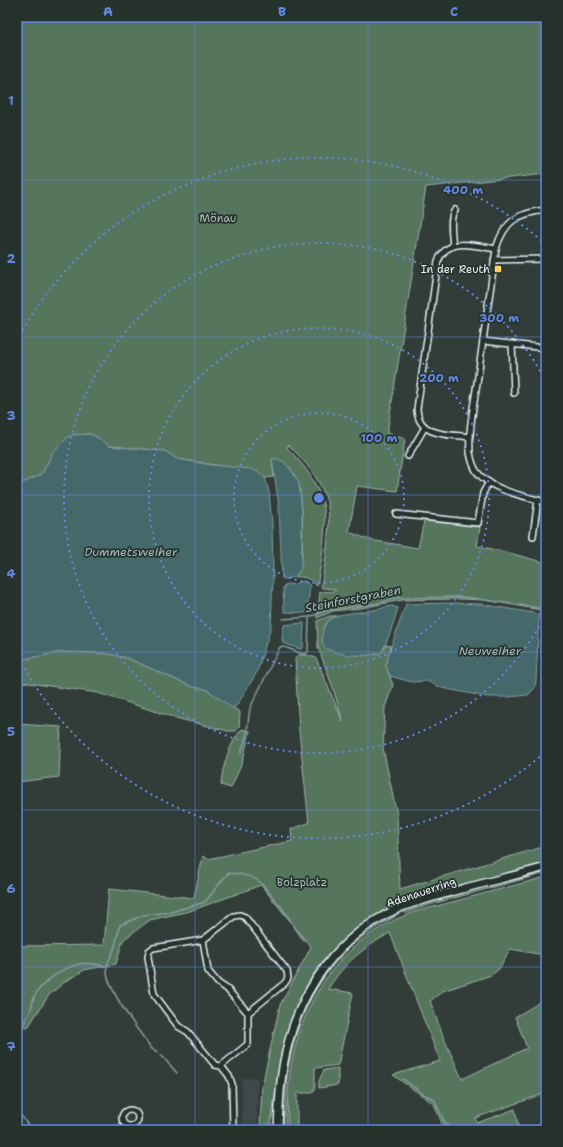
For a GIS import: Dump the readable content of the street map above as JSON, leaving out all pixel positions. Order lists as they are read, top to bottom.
{
  "streets": {
    "main road": ["Adenauerring"]
  },
  "water": ["Dummetsweiher", "Steinforstgraben", "Neuweiher"],
  "parks": ["Mönau", "Bolzplatz"],
  "places": {
    "transit": ["In der Reuth"]
  },
  "grid": {
    "columns": ["A", "B", "C"],
    "rows": [
      "1",
      "2",
      "3",
      "4",
      "5",
      "6",
      "7"
    ]
  },
  "rings": [
    "400 m",
    "300 m",
    "200 m",
    "100 m"
  ]
}
